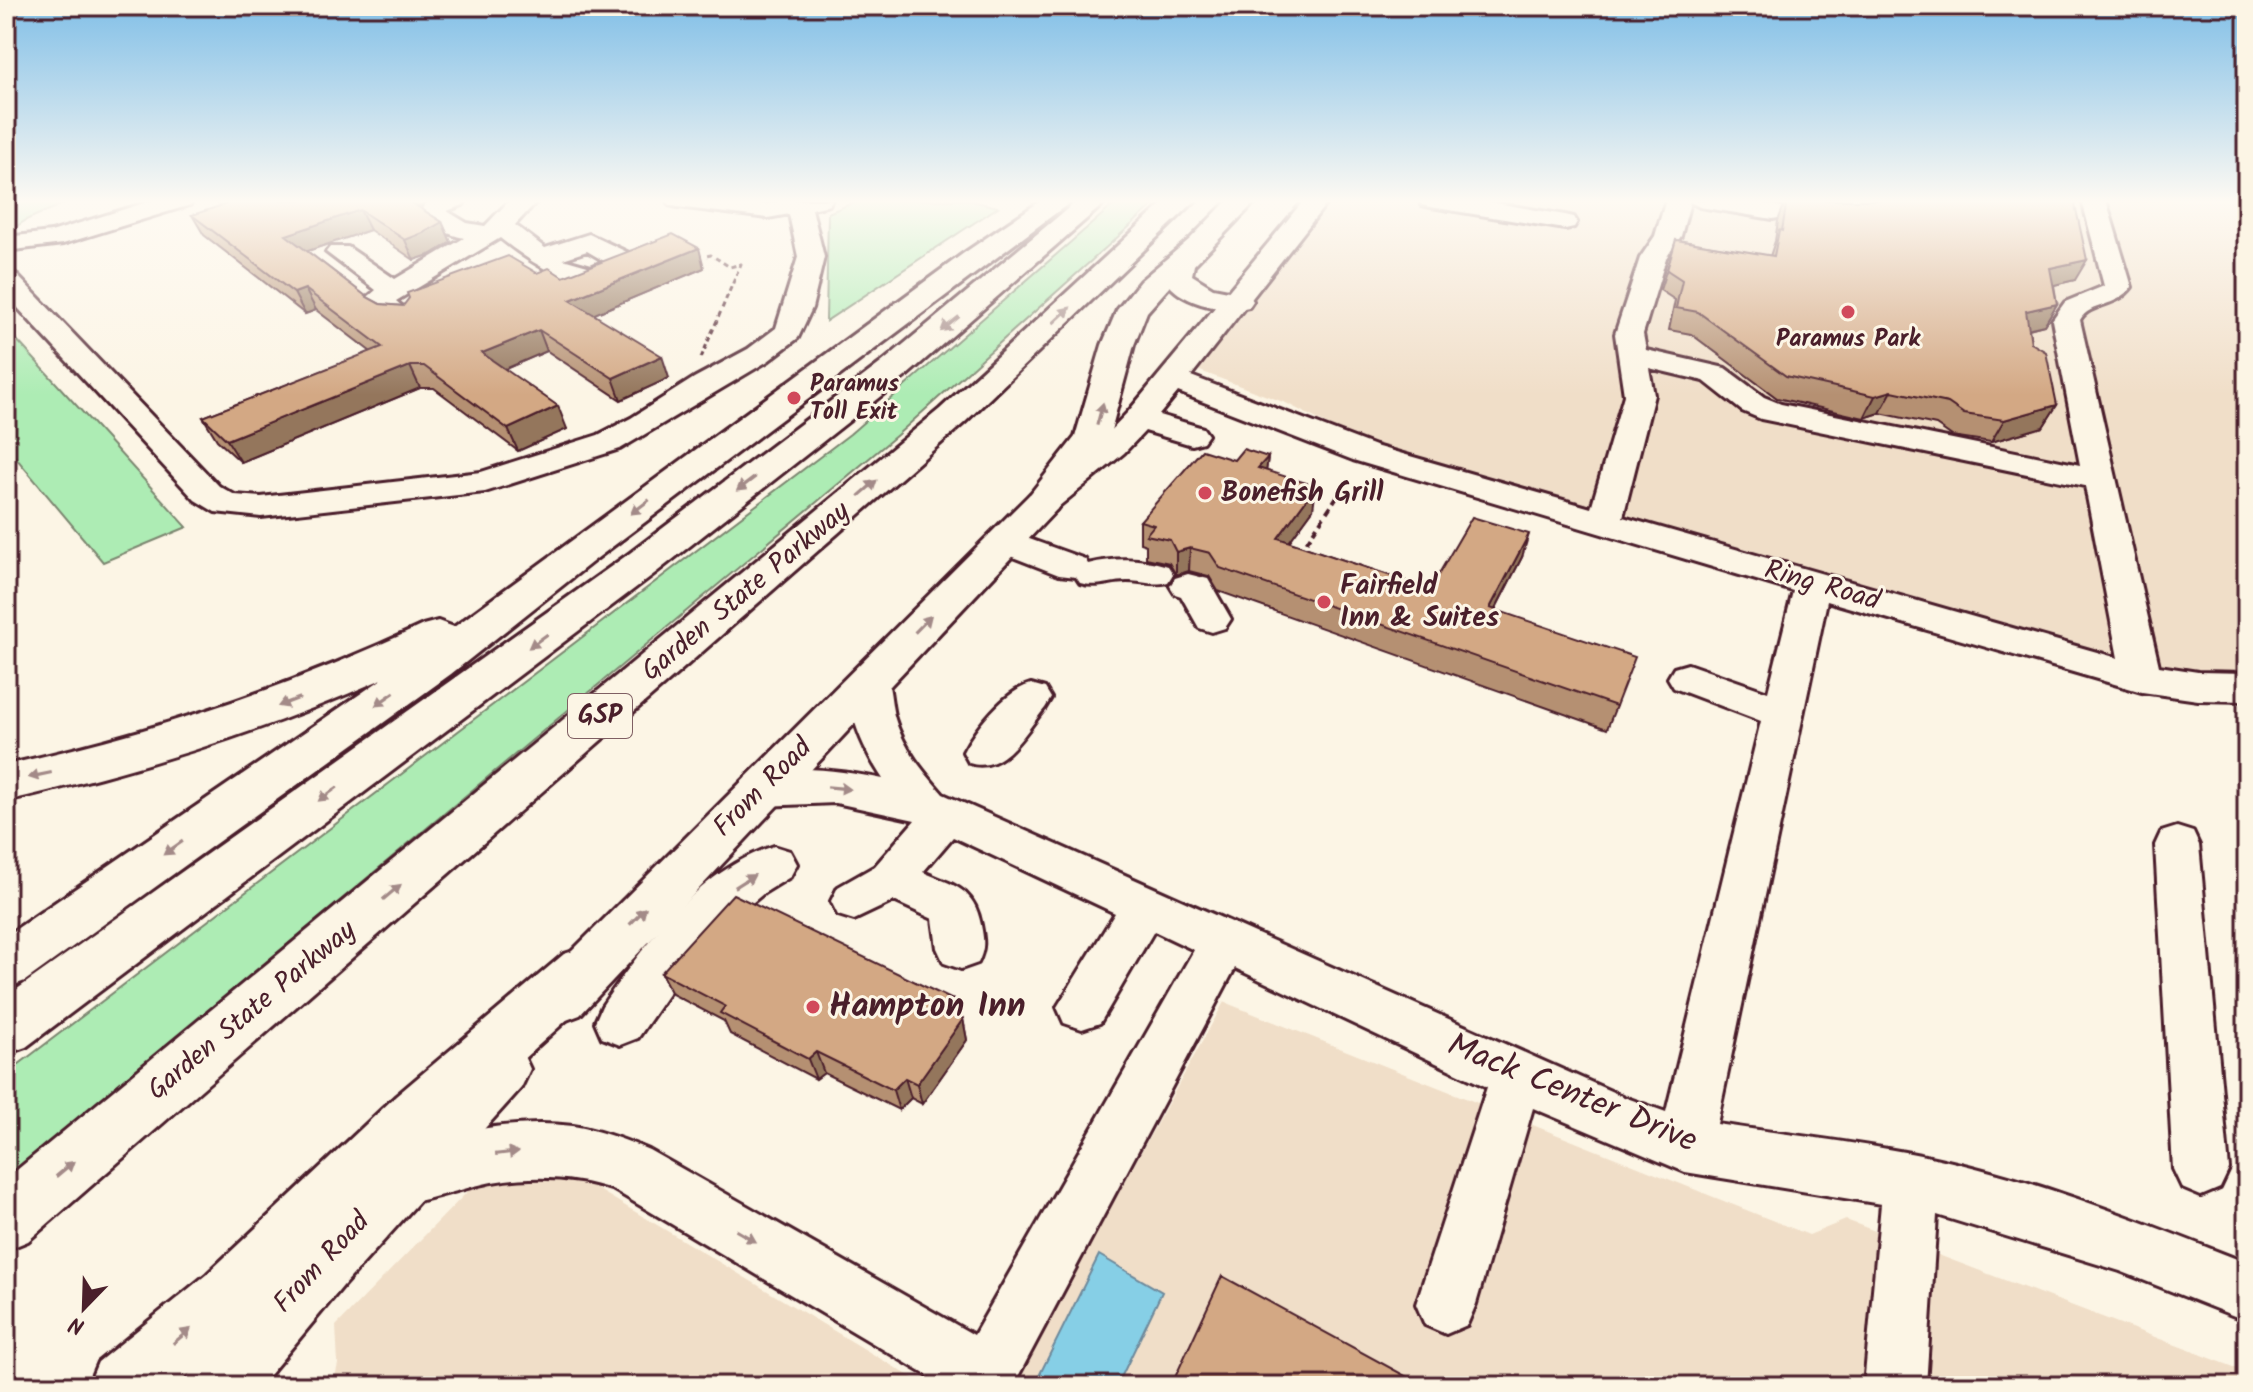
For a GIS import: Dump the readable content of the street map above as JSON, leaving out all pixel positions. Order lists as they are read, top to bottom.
{
  "streets": {
    "main road": ["Garden State Parkway", "GSP", "From Road"],
    "street": ["Ring Road", "Mack Center Drive"]
  },
  "crossings": [
    ["Ring Road", "From Road"],
    ["From Road", "Mack Center Drive"]
  ],
  "places": [
    "Paramus Park",
    "Paramus Toll Exit",
    "Bonefish Grill",
    "Fairfield Inn & Suites",
    "Hampton Inn"
  ],
  "north": "bottom left"
}
